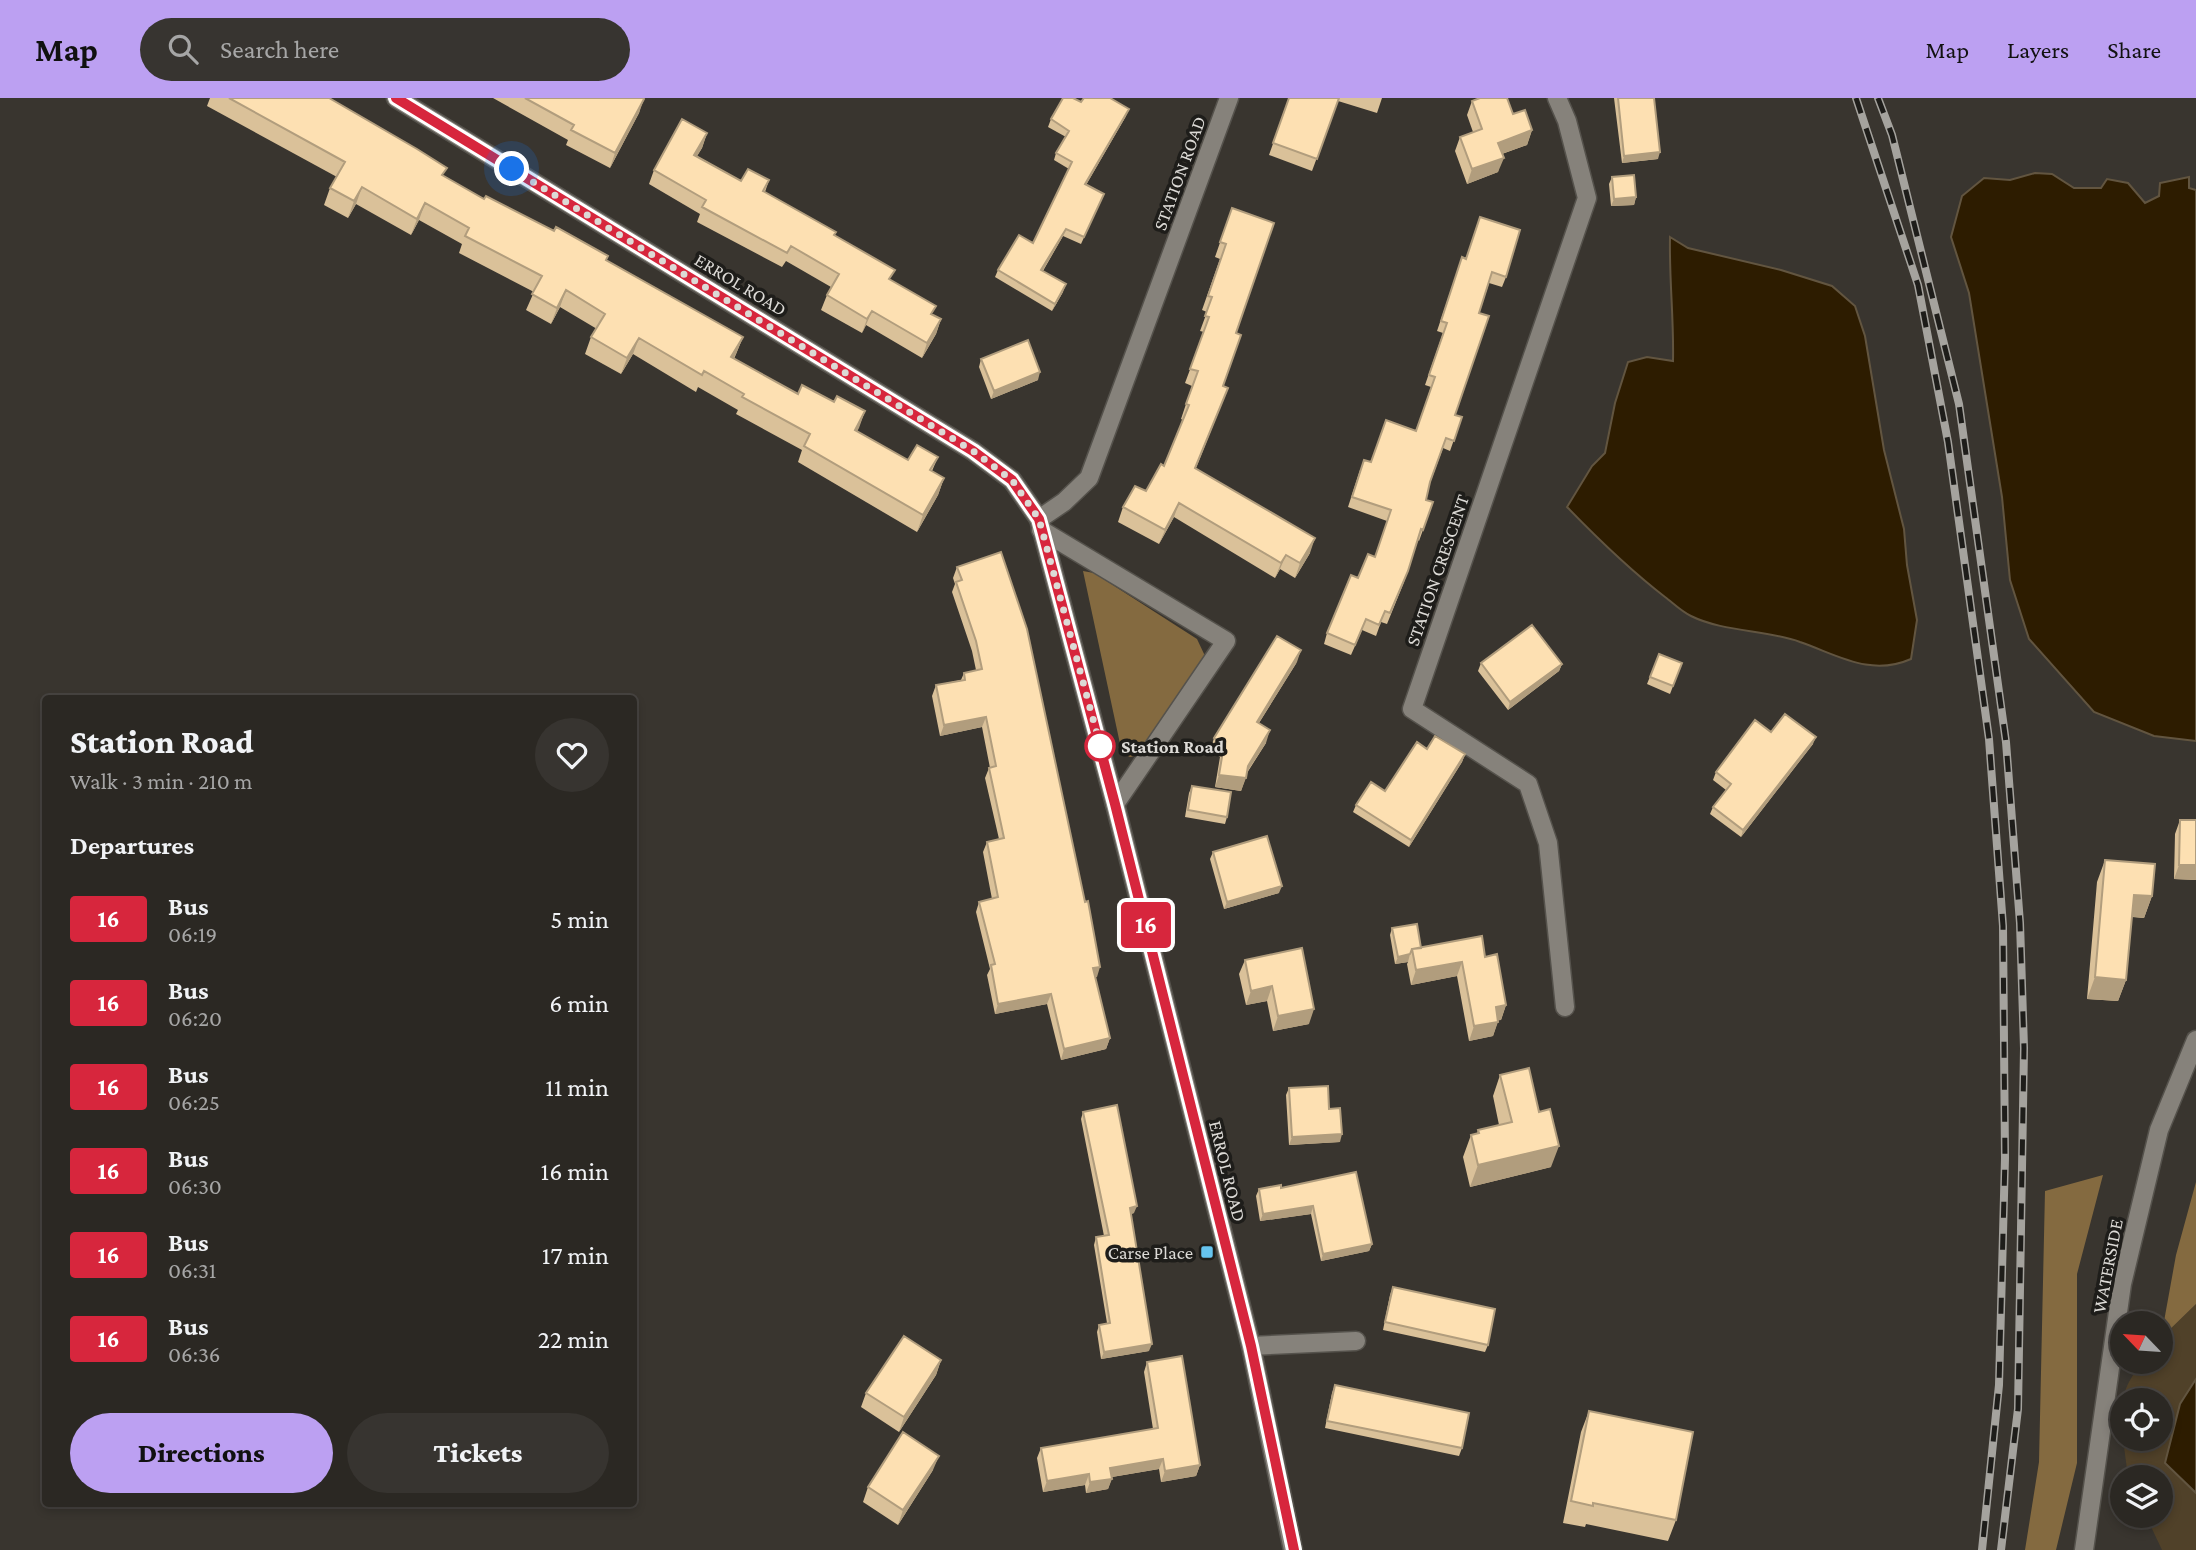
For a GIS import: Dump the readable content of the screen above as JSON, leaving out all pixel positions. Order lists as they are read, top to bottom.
{
  "streets": {
    "street": [
      "STATION ROAD",
      "ERROL ROAD",
      "STATION CRESCENT",
      "WATERSIDE"
    ]
  },
  "crossings": [
    ["STATION ROAD", "ERROL ROAD"]
  ],
  "places": {
    "other": ["Station Road"],
    "transit": ["Carse Place"]
  },
  "lines": ["bus line 16"],
  "north": "top left",
  "page": {
    "header": "Map",
    "search": "Search here",
    "nav": ["Map", "Layers", "Share"],
    "on_map": "16",
    "heading": [
      ["Station Road", "Walk · 3 min · 210 m"],
      "Departures"
    ],
    "list": [
      {
        "mark": "16",
        "name": "Bus",
        "note": "06:19",
        "value": "5 min"
      },
      {
        "mark": "16",
        "name": "Bus",
        "note": "06:20",
        "value": "6 min"
      },
      {
        "mark": "16",
        "name": "Bus",
        "note": "06:25",
        "value": "11 min"
      },
      {
        "mark": "16",
        "name": "Bus",
        "note": "06:30",
        "value": "16 min"
      },
      {
        "mark": "16",
        "name": "Bus",
        "note": "06:31",
        "value": "17 min"
      },
      {
        "mark": "16",
        "name": "Bus",
        "note": "06:36",
        "value": "22 min"
      }
    ],
    "buttons": ["Directions", "Tickets"]
  }
}
